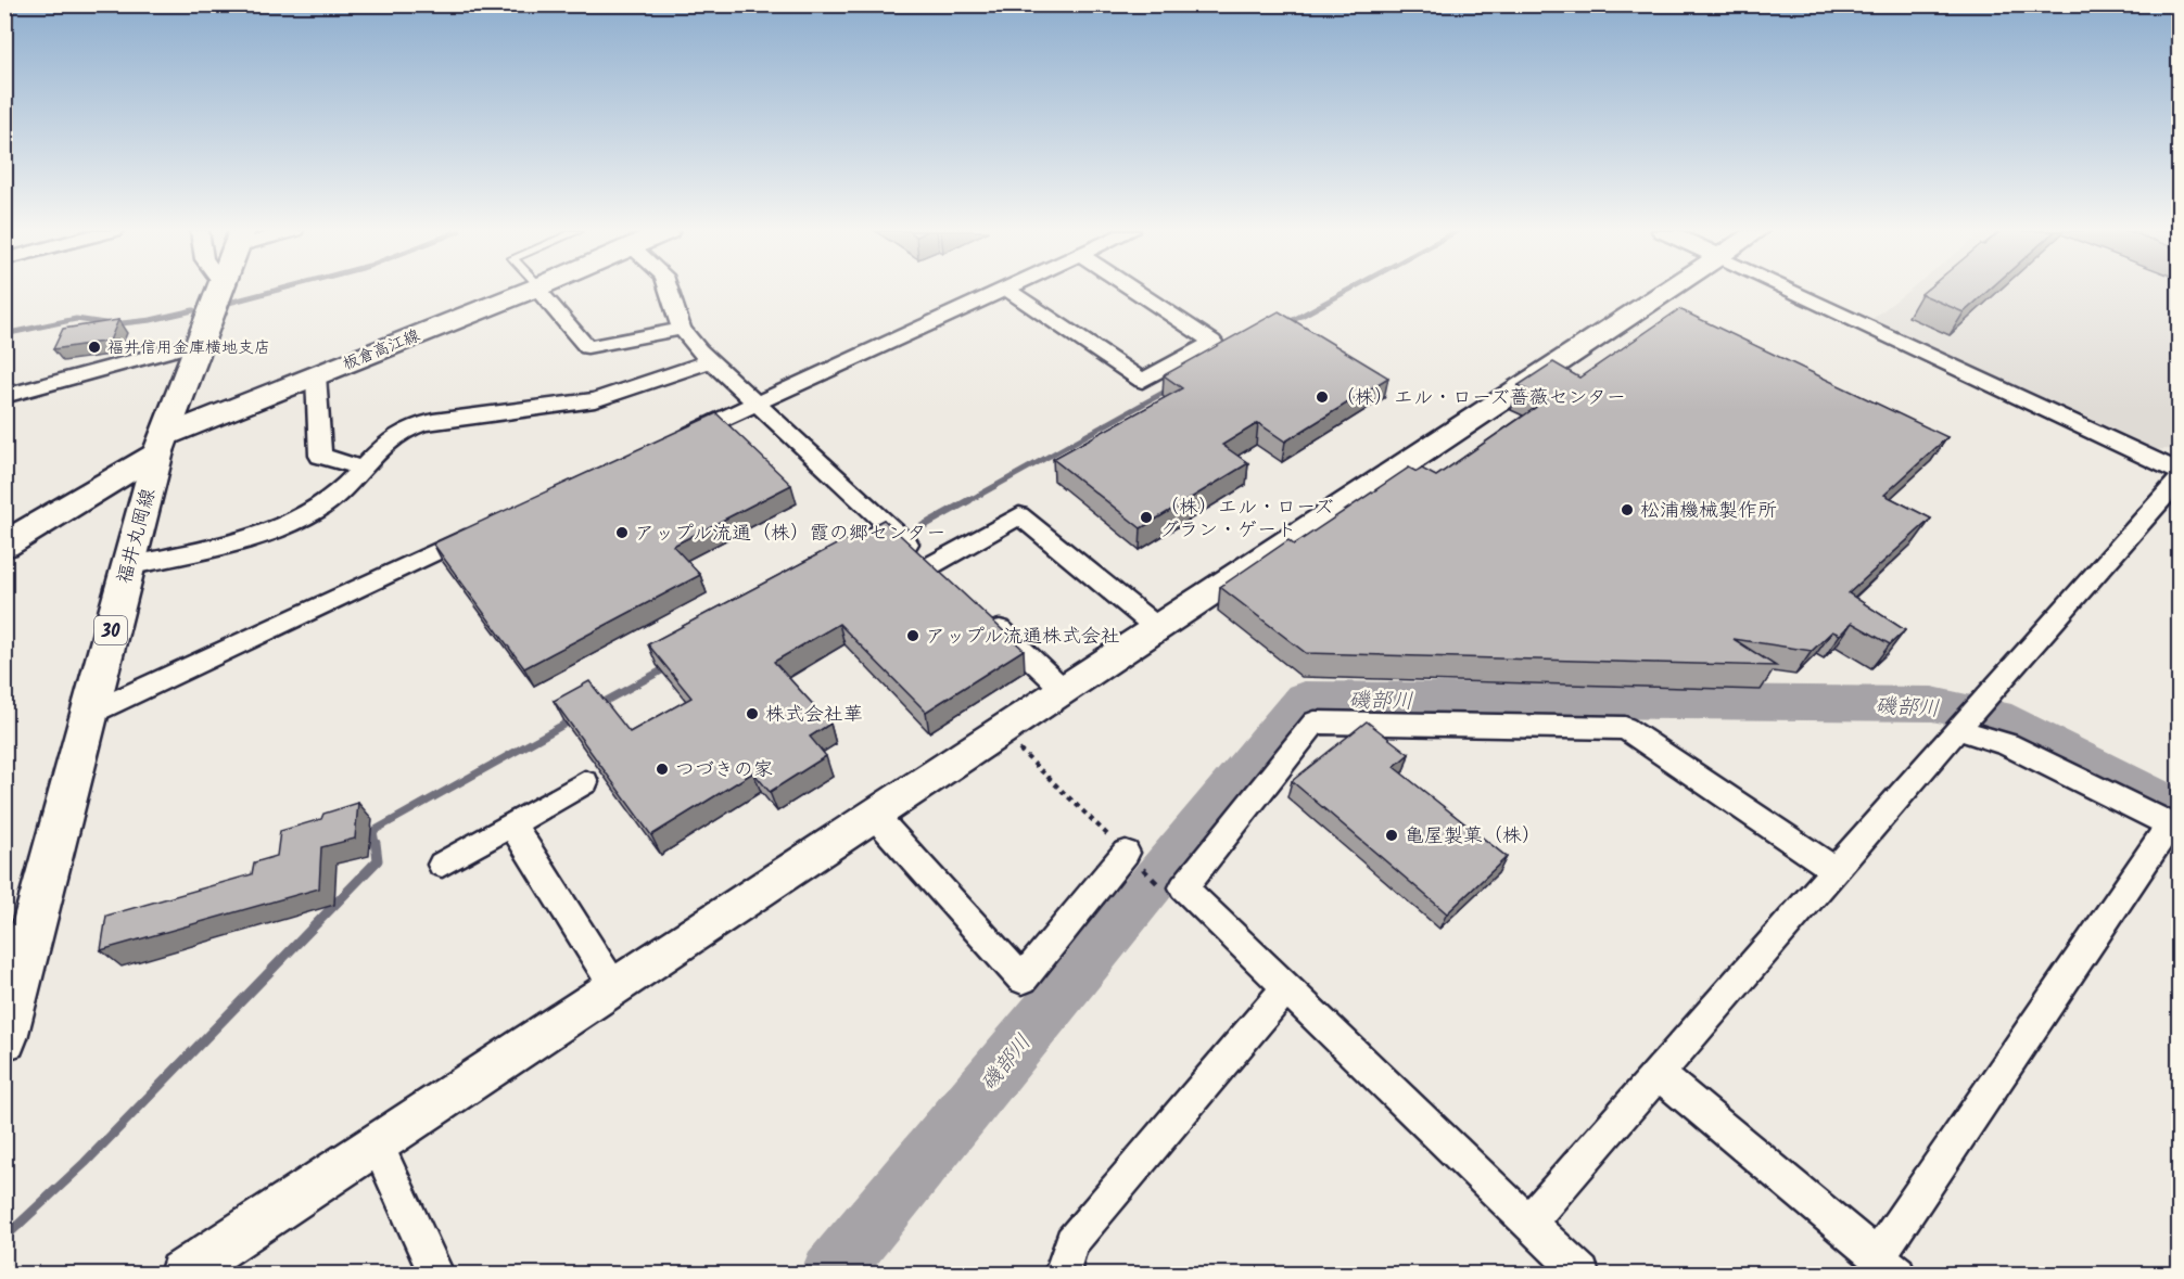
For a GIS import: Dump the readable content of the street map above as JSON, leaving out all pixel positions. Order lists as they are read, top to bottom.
{
  "streets": {
    "main road": ["板倉高江線", "福井丸岡線", "30"]
  },
  "crossings": [
    ["板倉高江線", "福井丸岡線"]
  ],
  "water": ["磯部川"],
  "places": [
    "福井信用金庫横地支店",
    "（株）エル・ローズ薔薇センター",
    "松浦機械製作所",
    "（株）エル・ローズ グラン・ゲート",
    "アップル流通（株）霞の郷センター",
    "アップル流通株式会社",
    "株式会社華",
    "つづきの家",
    "亀屋製菓（株）"
  ]
}
